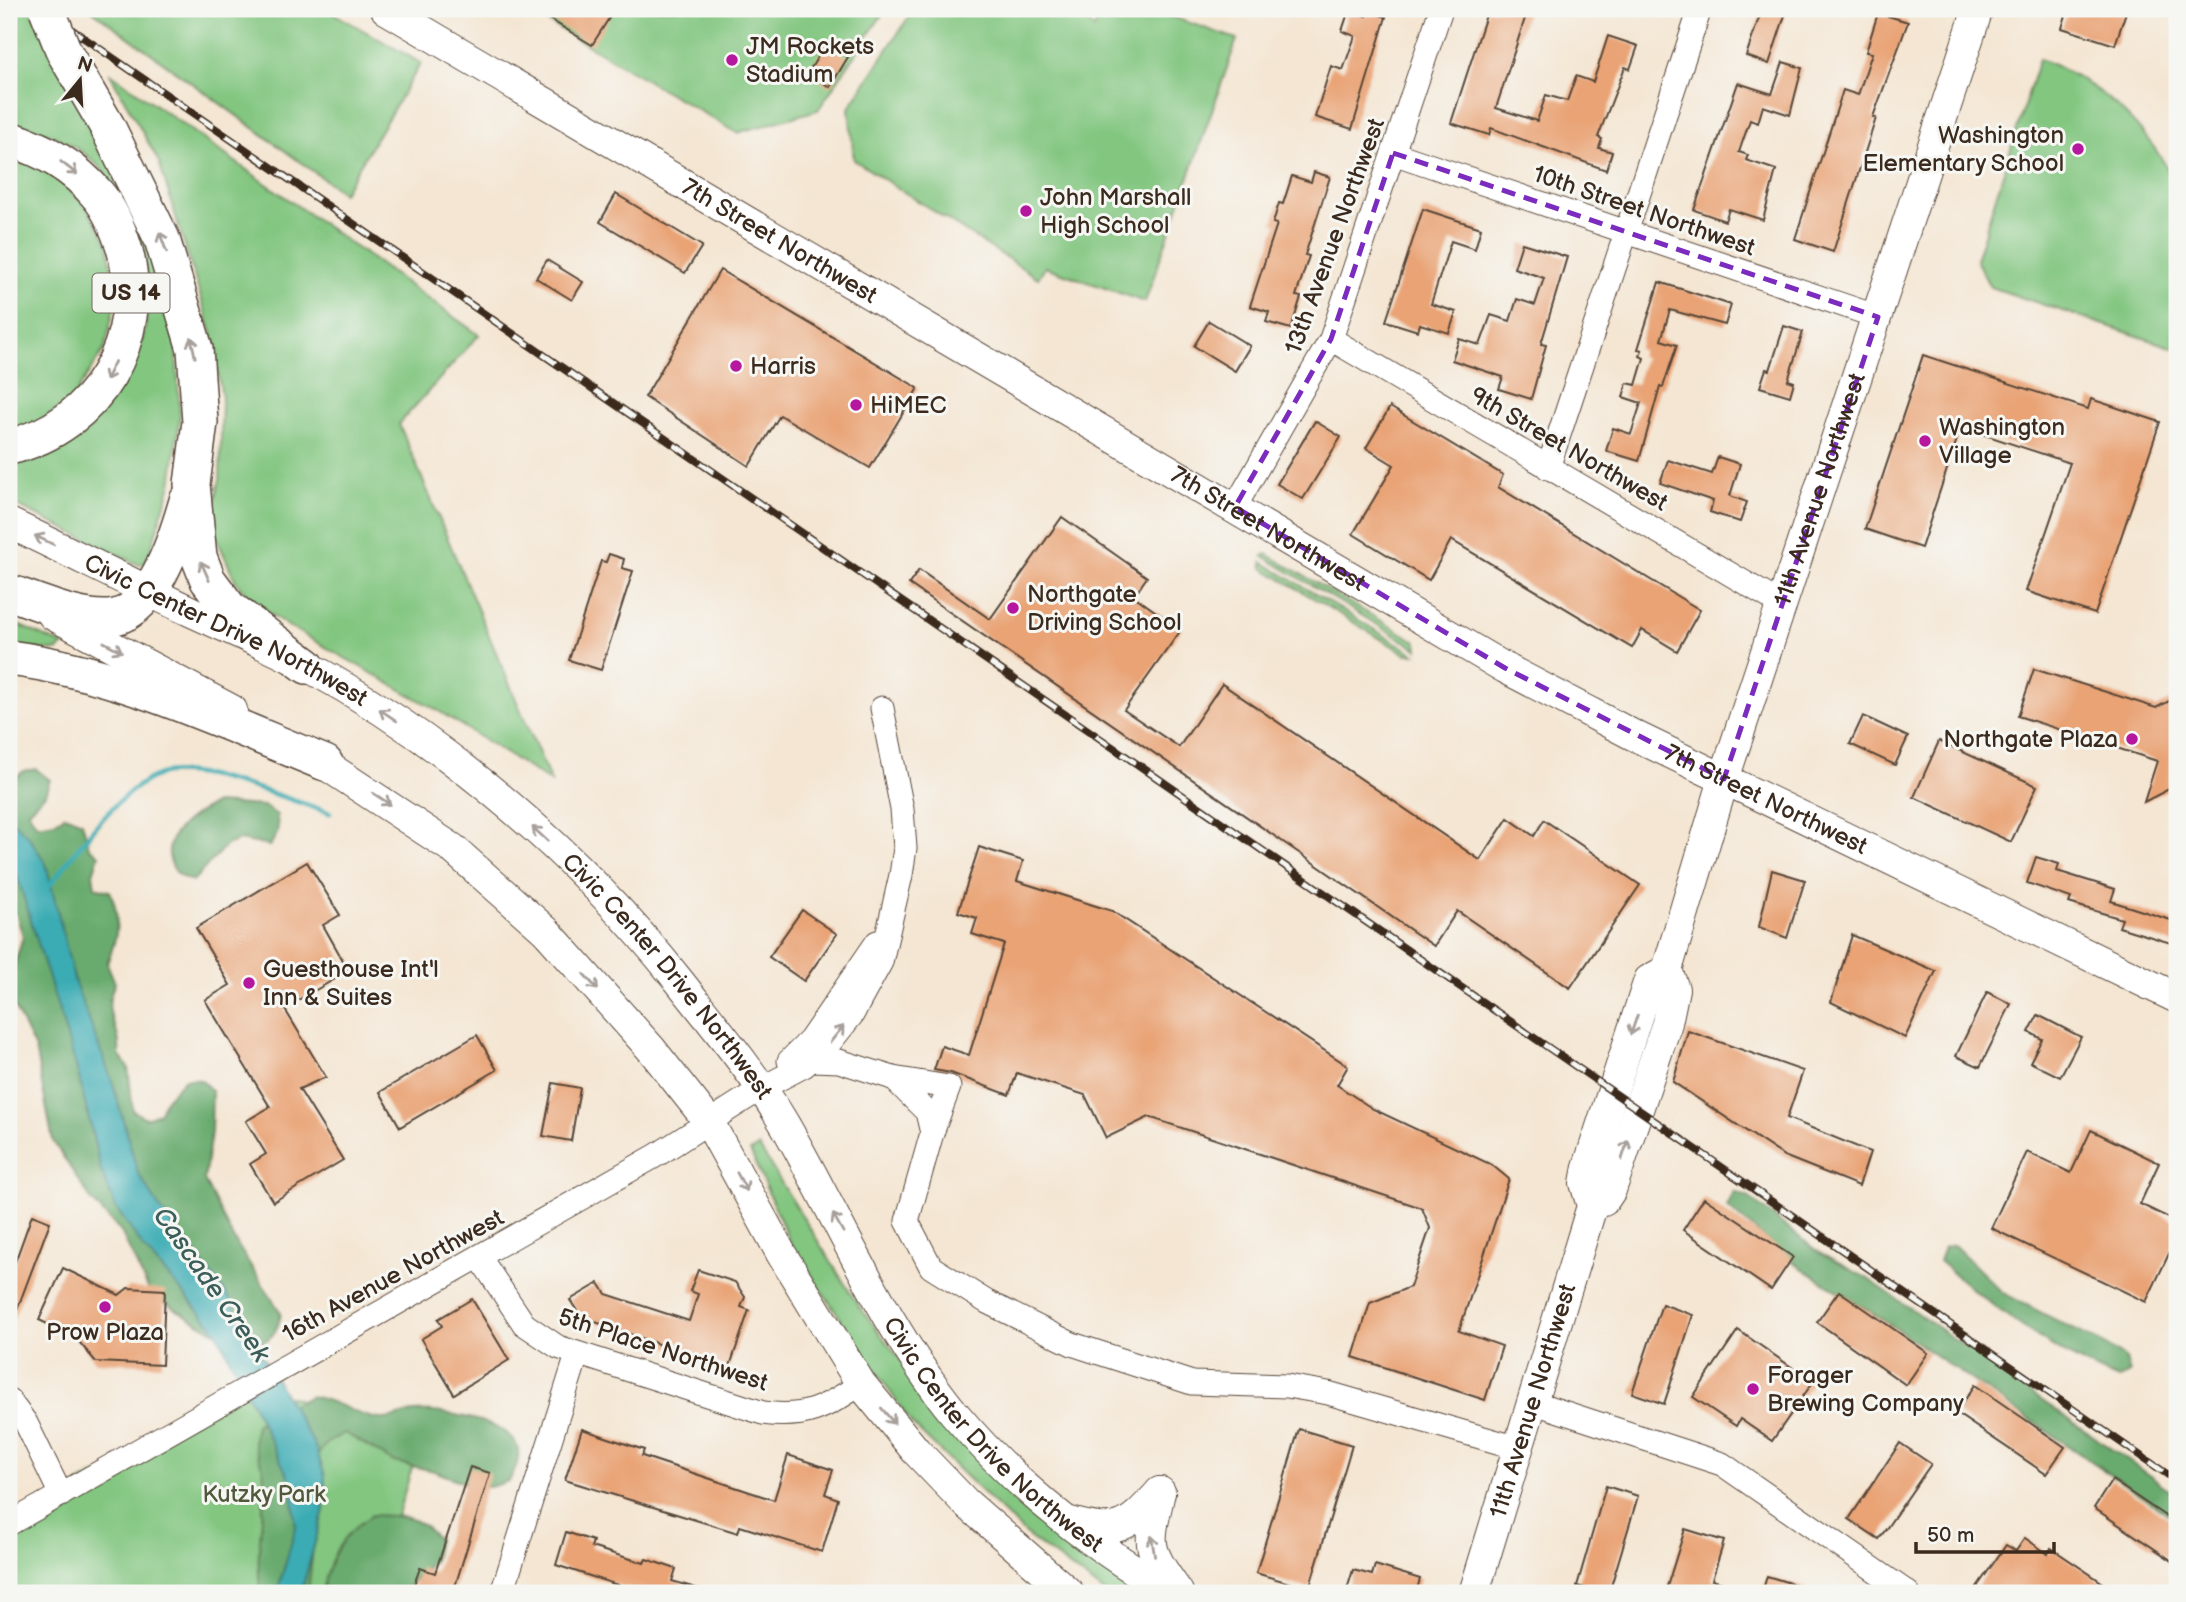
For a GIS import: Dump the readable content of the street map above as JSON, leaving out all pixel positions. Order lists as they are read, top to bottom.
{
  "streets": {
    "highway": ["US 14"],
    "main road": ["7th Street Northwest", "11th Avenue Northwest", "Civic Center Drive Northwest"],
    "street": [
      "10th Street Northwest",
      "13th Avenue Northwest",
      "9th Street Northwest",
      "16th Avenue Northwest",
      "5th Place Northwest"
    ]
  },
  "crossings": [
    ["10th Street Northwest", "13th Avenue Northwest"],
    ["10th Street Northwest", "11th Avenue Northwest"],
    ["13th Avenue Northwest", "7th Street Northwest"],
    ["13th Avenue Northwest", "9th Street Northwest"],
    ["7th Street Northwest", "11th Avenue Northwest"],
    ["9th Street Northwest", "11th Avenue Northwest"],
    ["Civic Center Drive Northwest", "16th Avenue Northwest"],
    ["16th Avenue Northwest", "5th Place Northwest"]
  ],
  "water": ["Cascade Creek"],
  "parks": ["Kutzky Park"],
  "places": [
    "JM Rockets Stadium",
    "Washington Elementary School",
    "John Marshall High School",
    "Harris",
    "HiMEC",
    "Washington Village",
    "Northgate Driving School",
    "Northgate Plaza",
    "Guesthouse Int'l Inn & Suites",
    "Prow Plaza",
    "Forager Brewing Company"
  ],
  "scale_bar": "50 m",
  "north": "top"
}
